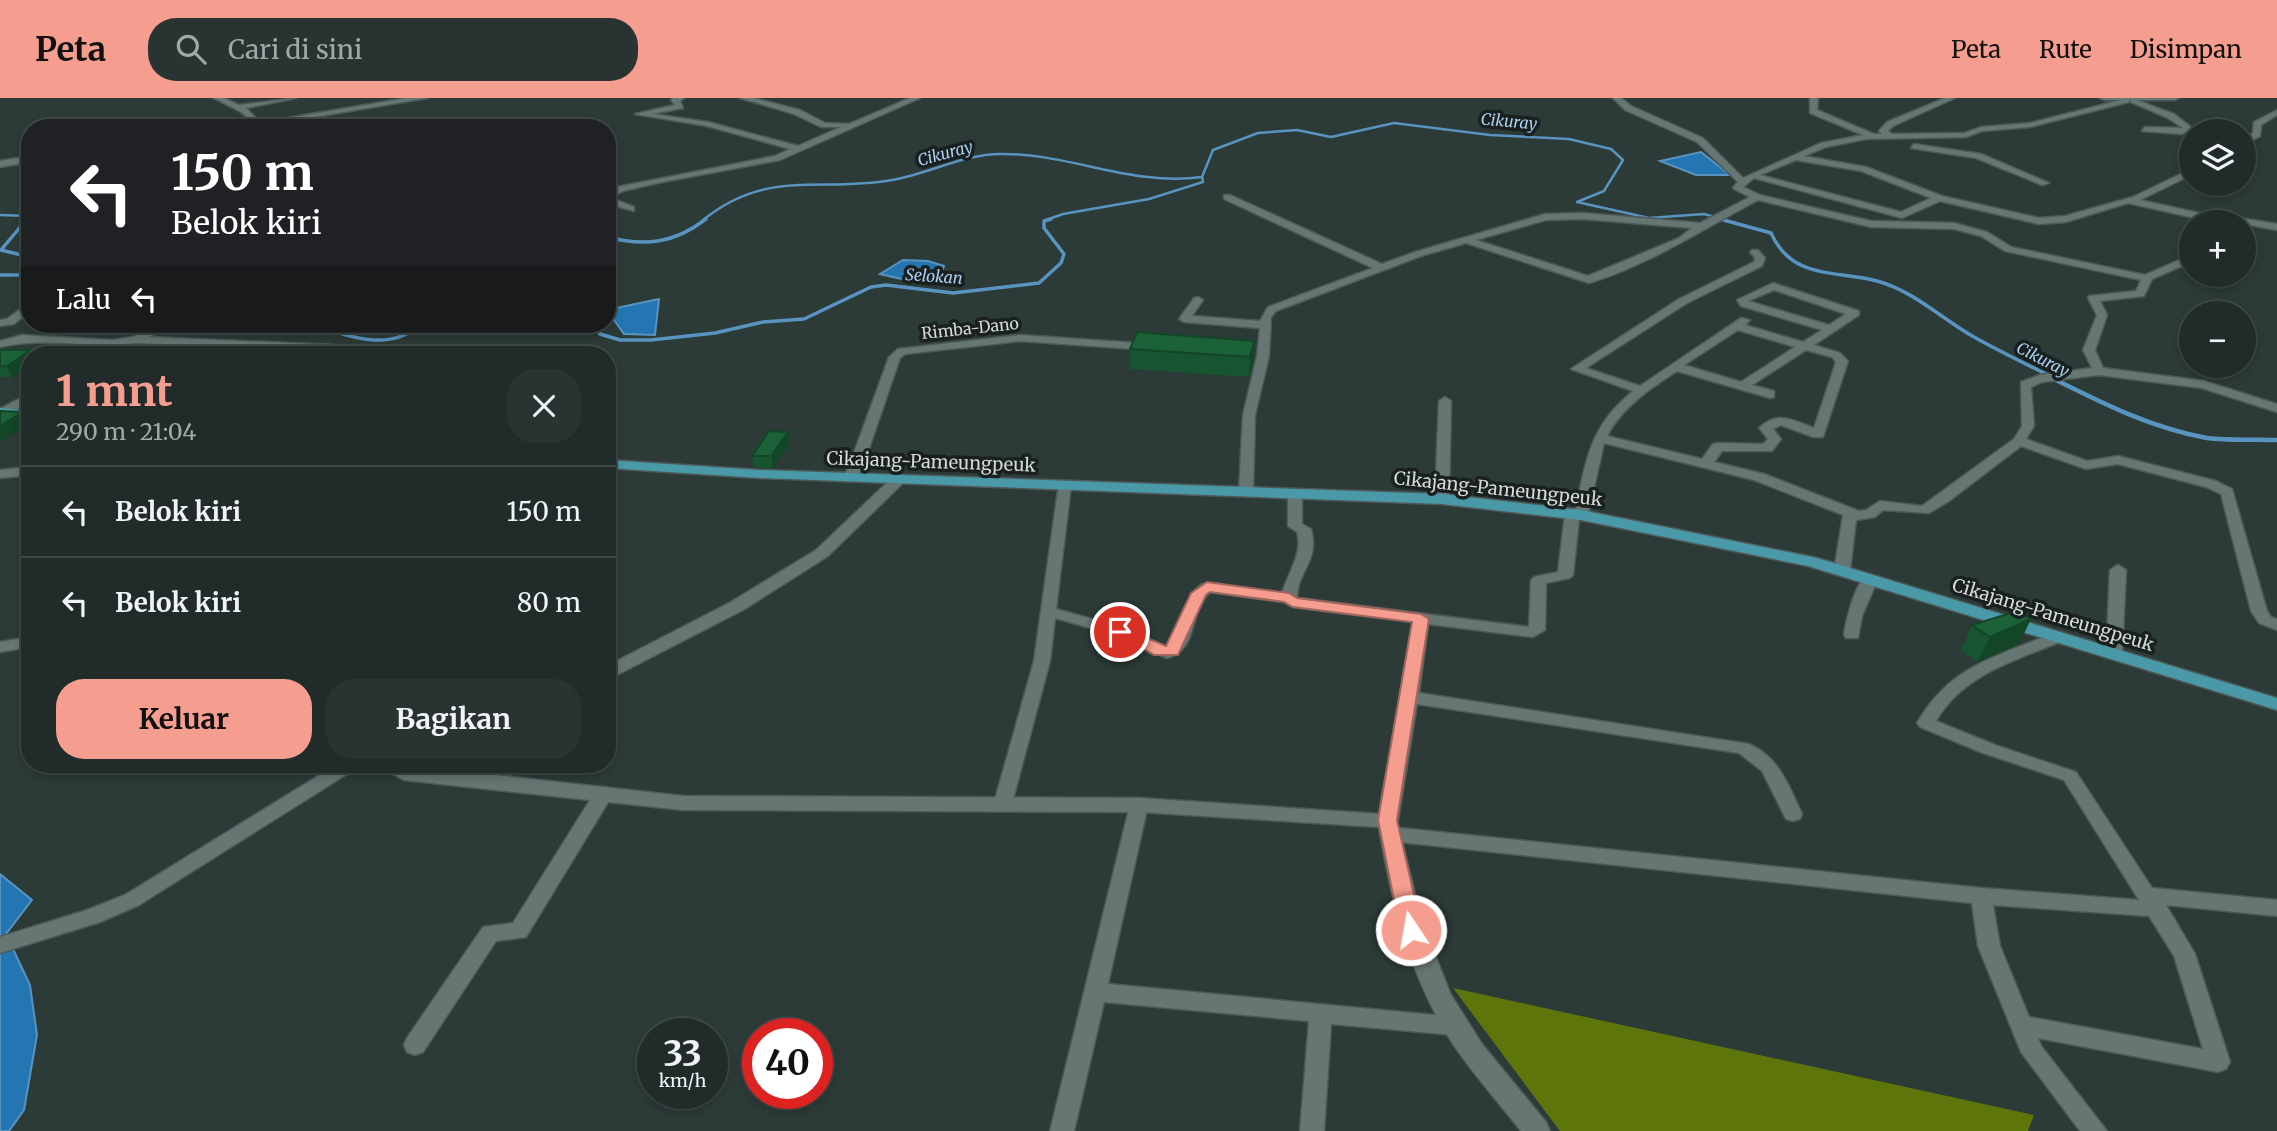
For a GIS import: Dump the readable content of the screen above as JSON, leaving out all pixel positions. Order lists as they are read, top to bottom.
{
  "streets": {
    "main road": ["Cikajang-Pameungpeuk"],
    "street": ["Rimba-Dano"]
  },
  "crossings": [
    ["Rimba-Dano", "Cikajang-Pameungpeuk"]
  ],
  "water": ["Cikuray", "Selokan"],
  "page": {
    "header": "Peta",
    "search": "Cari di sini",
    "nav": ["Peta", "Rute", "Disimpan"],
    "map_buttons": ["+", "−"],
    "turn": ["150 m", "Belok kiri"],
    "then": "Lalu",
    "heading": ["1 mnt", "290 m · 21:04"],
    "list": [
      {
        "name": "Belok kiri",
        "value": "150 m"
      },
      {
        "name": "Belok kiri",
        "value": "80 m"
      }
    ],
    "buttons": ["Keluar", "Bagikan"],
    "speed": "33 km/h",
    "limit": "40"
  }
}
